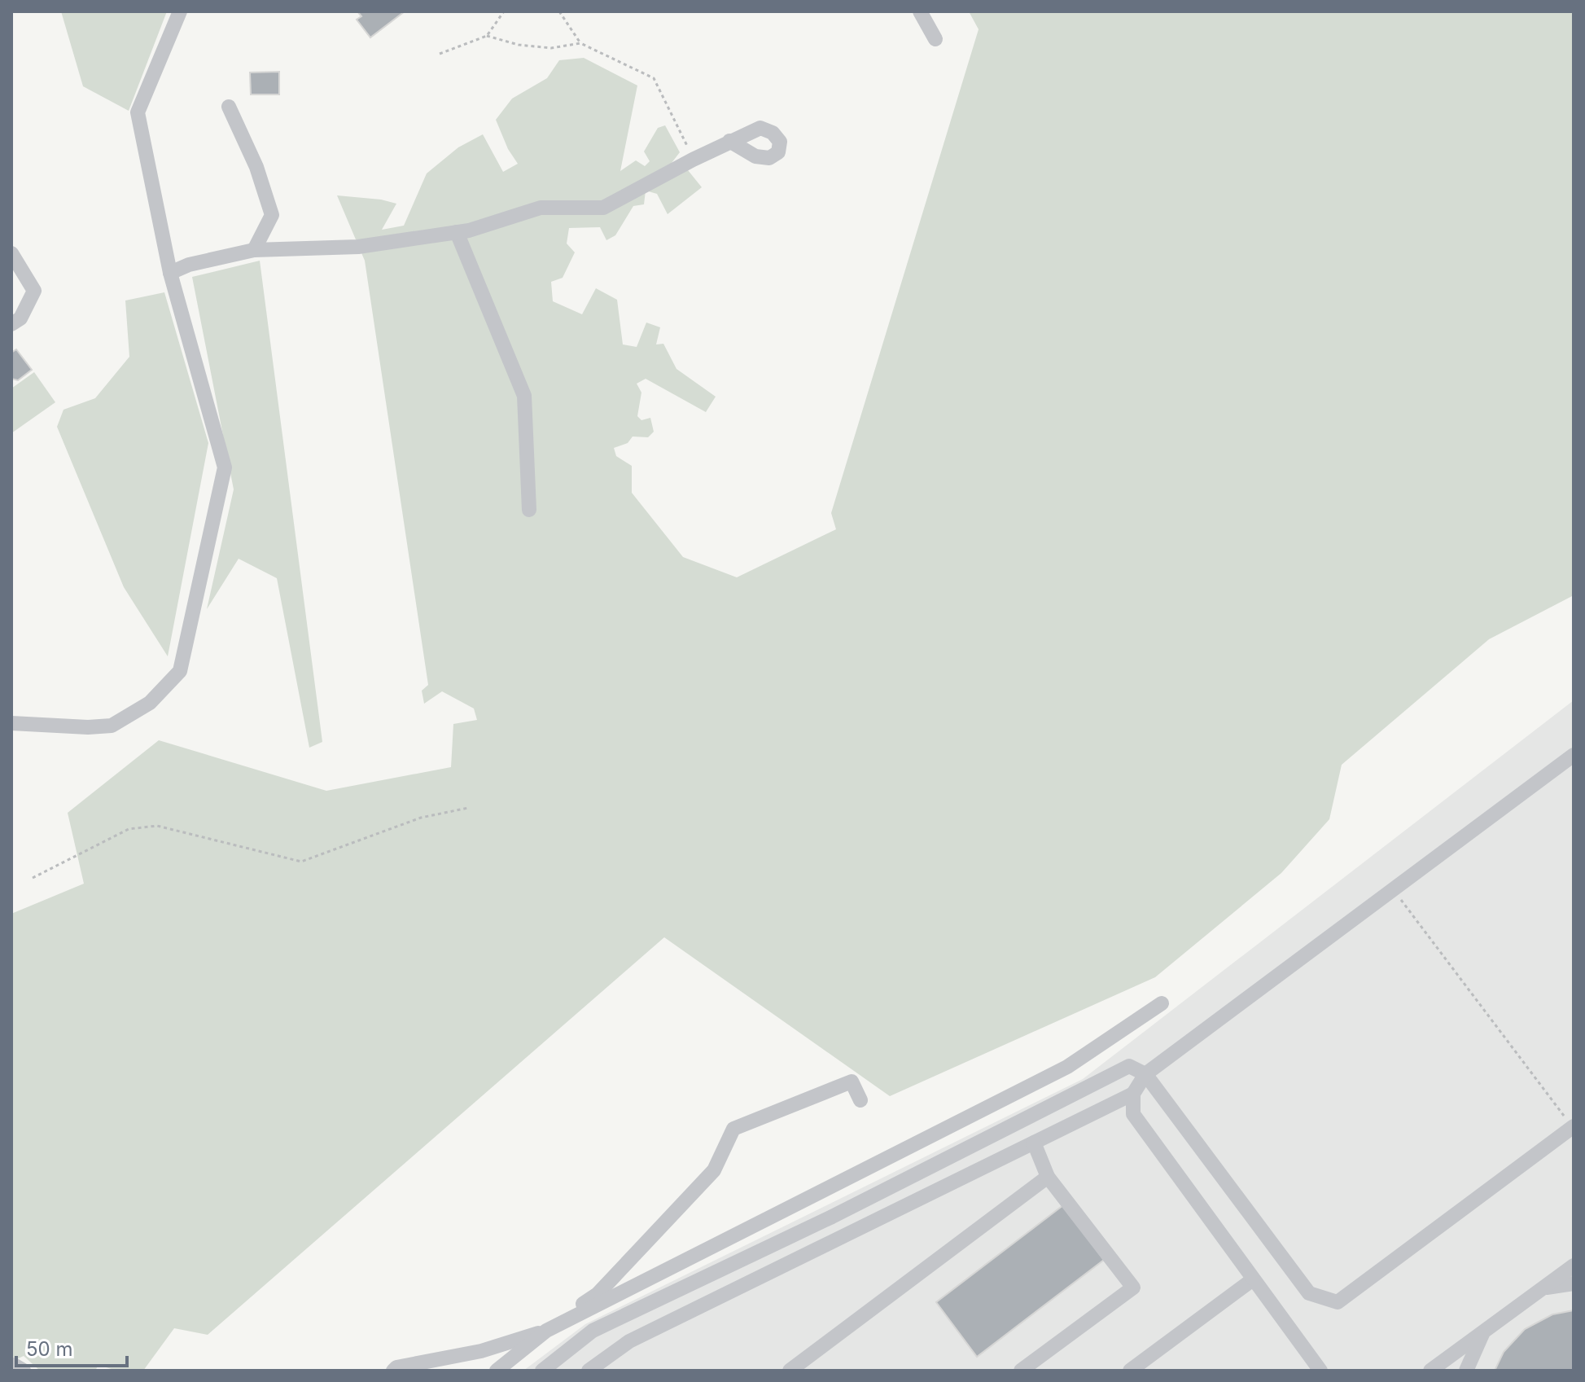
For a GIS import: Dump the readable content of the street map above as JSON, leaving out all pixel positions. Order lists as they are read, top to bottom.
{
  "scale_bar": "50 m"
}
